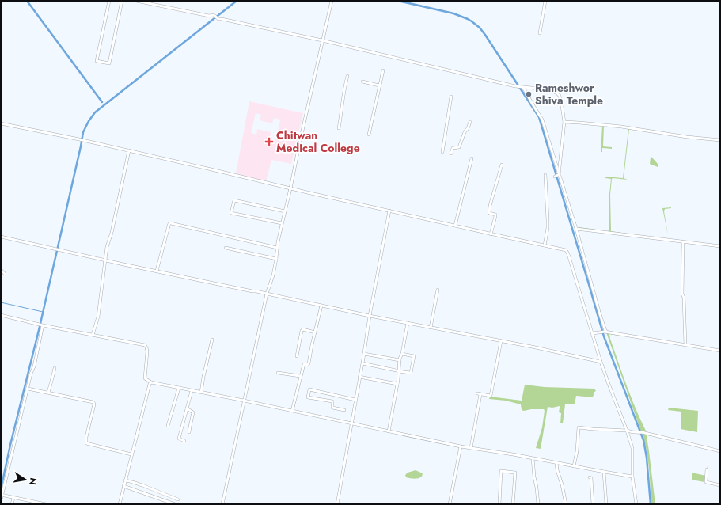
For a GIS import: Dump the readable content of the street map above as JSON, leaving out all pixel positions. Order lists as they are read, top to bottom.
{
  "places": {
    "other": ["Rameshwor Shiva Temple"],
    "health": ["Chitwan Medical College"]
  },
  "north": "right"
}
